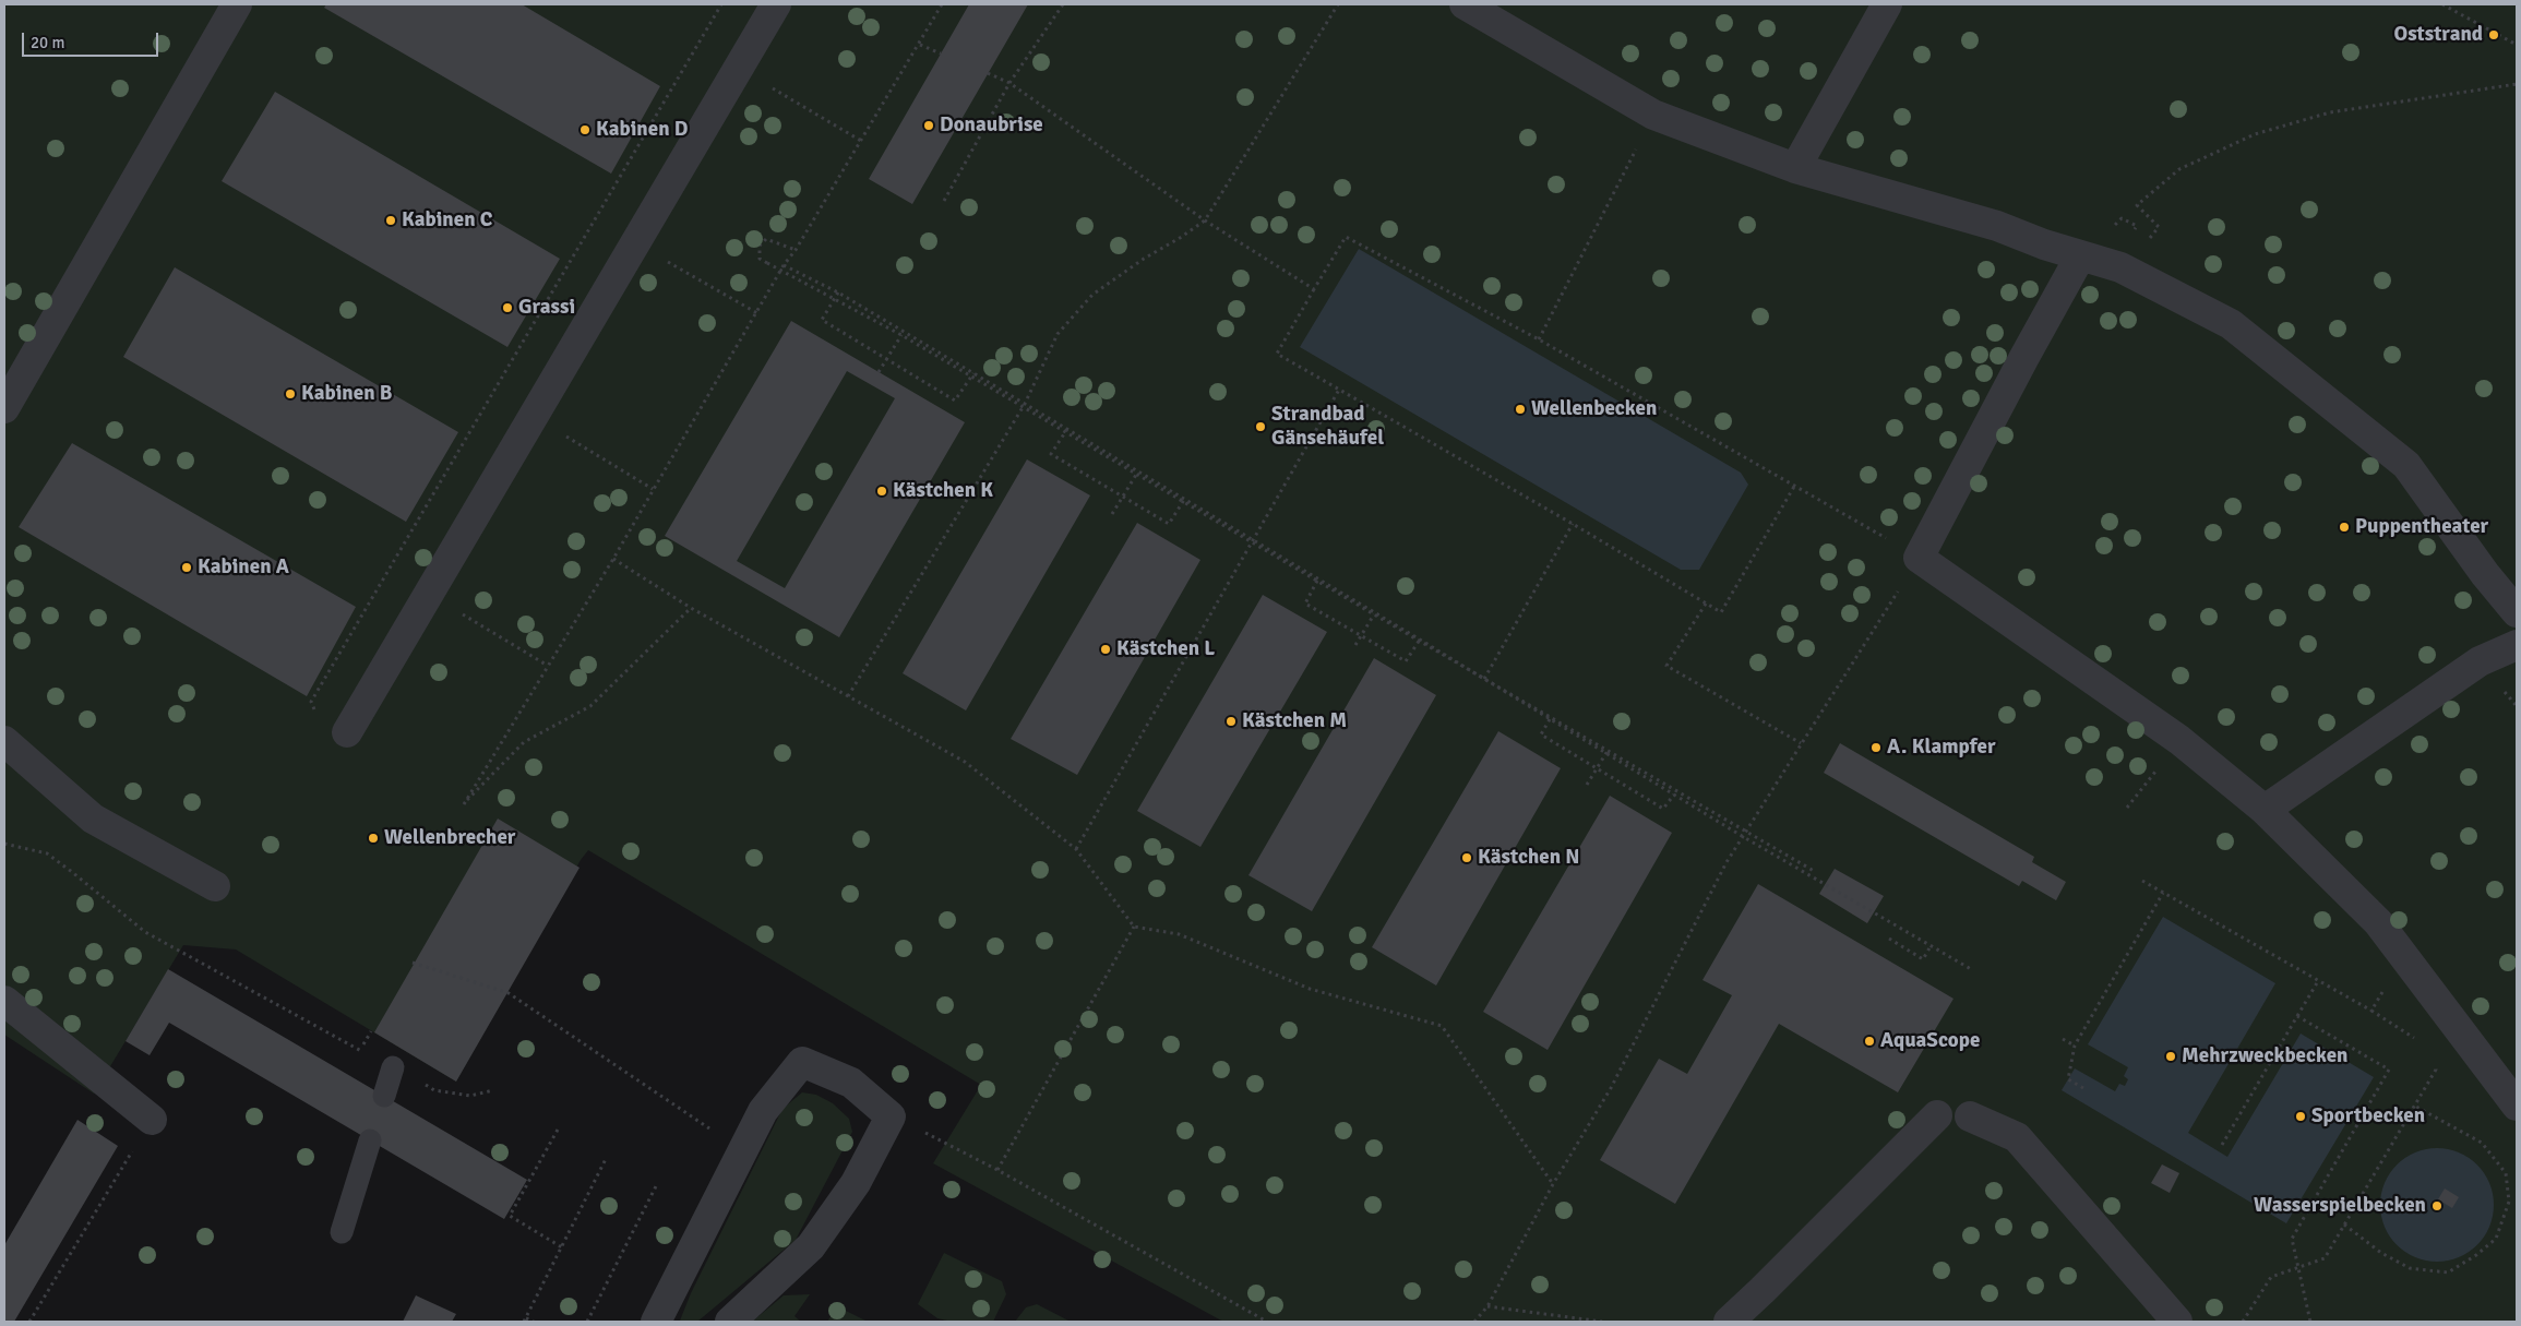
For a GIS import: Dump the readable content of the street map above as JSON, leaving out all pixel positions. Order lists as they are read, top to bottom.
{
  "places": [
    "Oststrand",
    "Donaubrise",
    "Kabinen D",
    "Kabinen C",
    "Grassi",
    "Kabinen B",
    "Wellenbecken",
    "Strandbad Gänsehäufel",
    "Kästchen K",
    "Puppentheater",
    "Kabinen A",
    "Kästchen L",
    "Kästchen M",
    "A. Klampfer",
    "Wellenbrecher",
    "Kästchen N",
    "AquaScope",
    "Mehrzweckbecken",
    "Sportbecken",
    "Wasserspielbecken"
  ],
  "scale_bar": "20 m"
}
